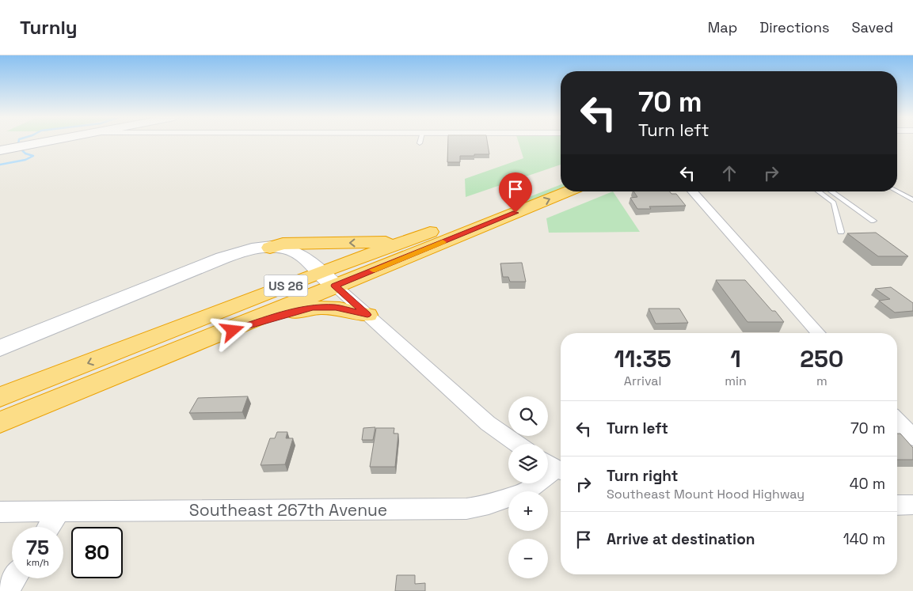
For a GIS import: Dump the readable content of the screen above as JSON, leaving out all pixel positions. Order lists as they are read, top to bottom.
{
  "streets": {
    "highway": ["US 26"],
    "street": ["Southeast 267th Avenue"]
  },
  "page": {
    "header": "Turnly",
    "nav": ["Map", "Directions", "Saved"],
    "turn": ["70 m", "Turn left"],
    "eta": [
      "11:35",
      "Arrival",
      "1",
      "min",
      "250",
      "m"
    ],
    "map_buttons": ["+", "−"],
    "list": [
      {
        "name": "Turn left",
        "value": "70 m"
      },
      {
        "name": "Turn right",
        "note": "Southeast Mount Hood Highway",
        "value": "40 m"
      },
      {
        "name": "Arrive at destination",
        "value": "140 m"
      }
    ],
    "speed": "75 km/h",
    "limit": "80"
  }
}
